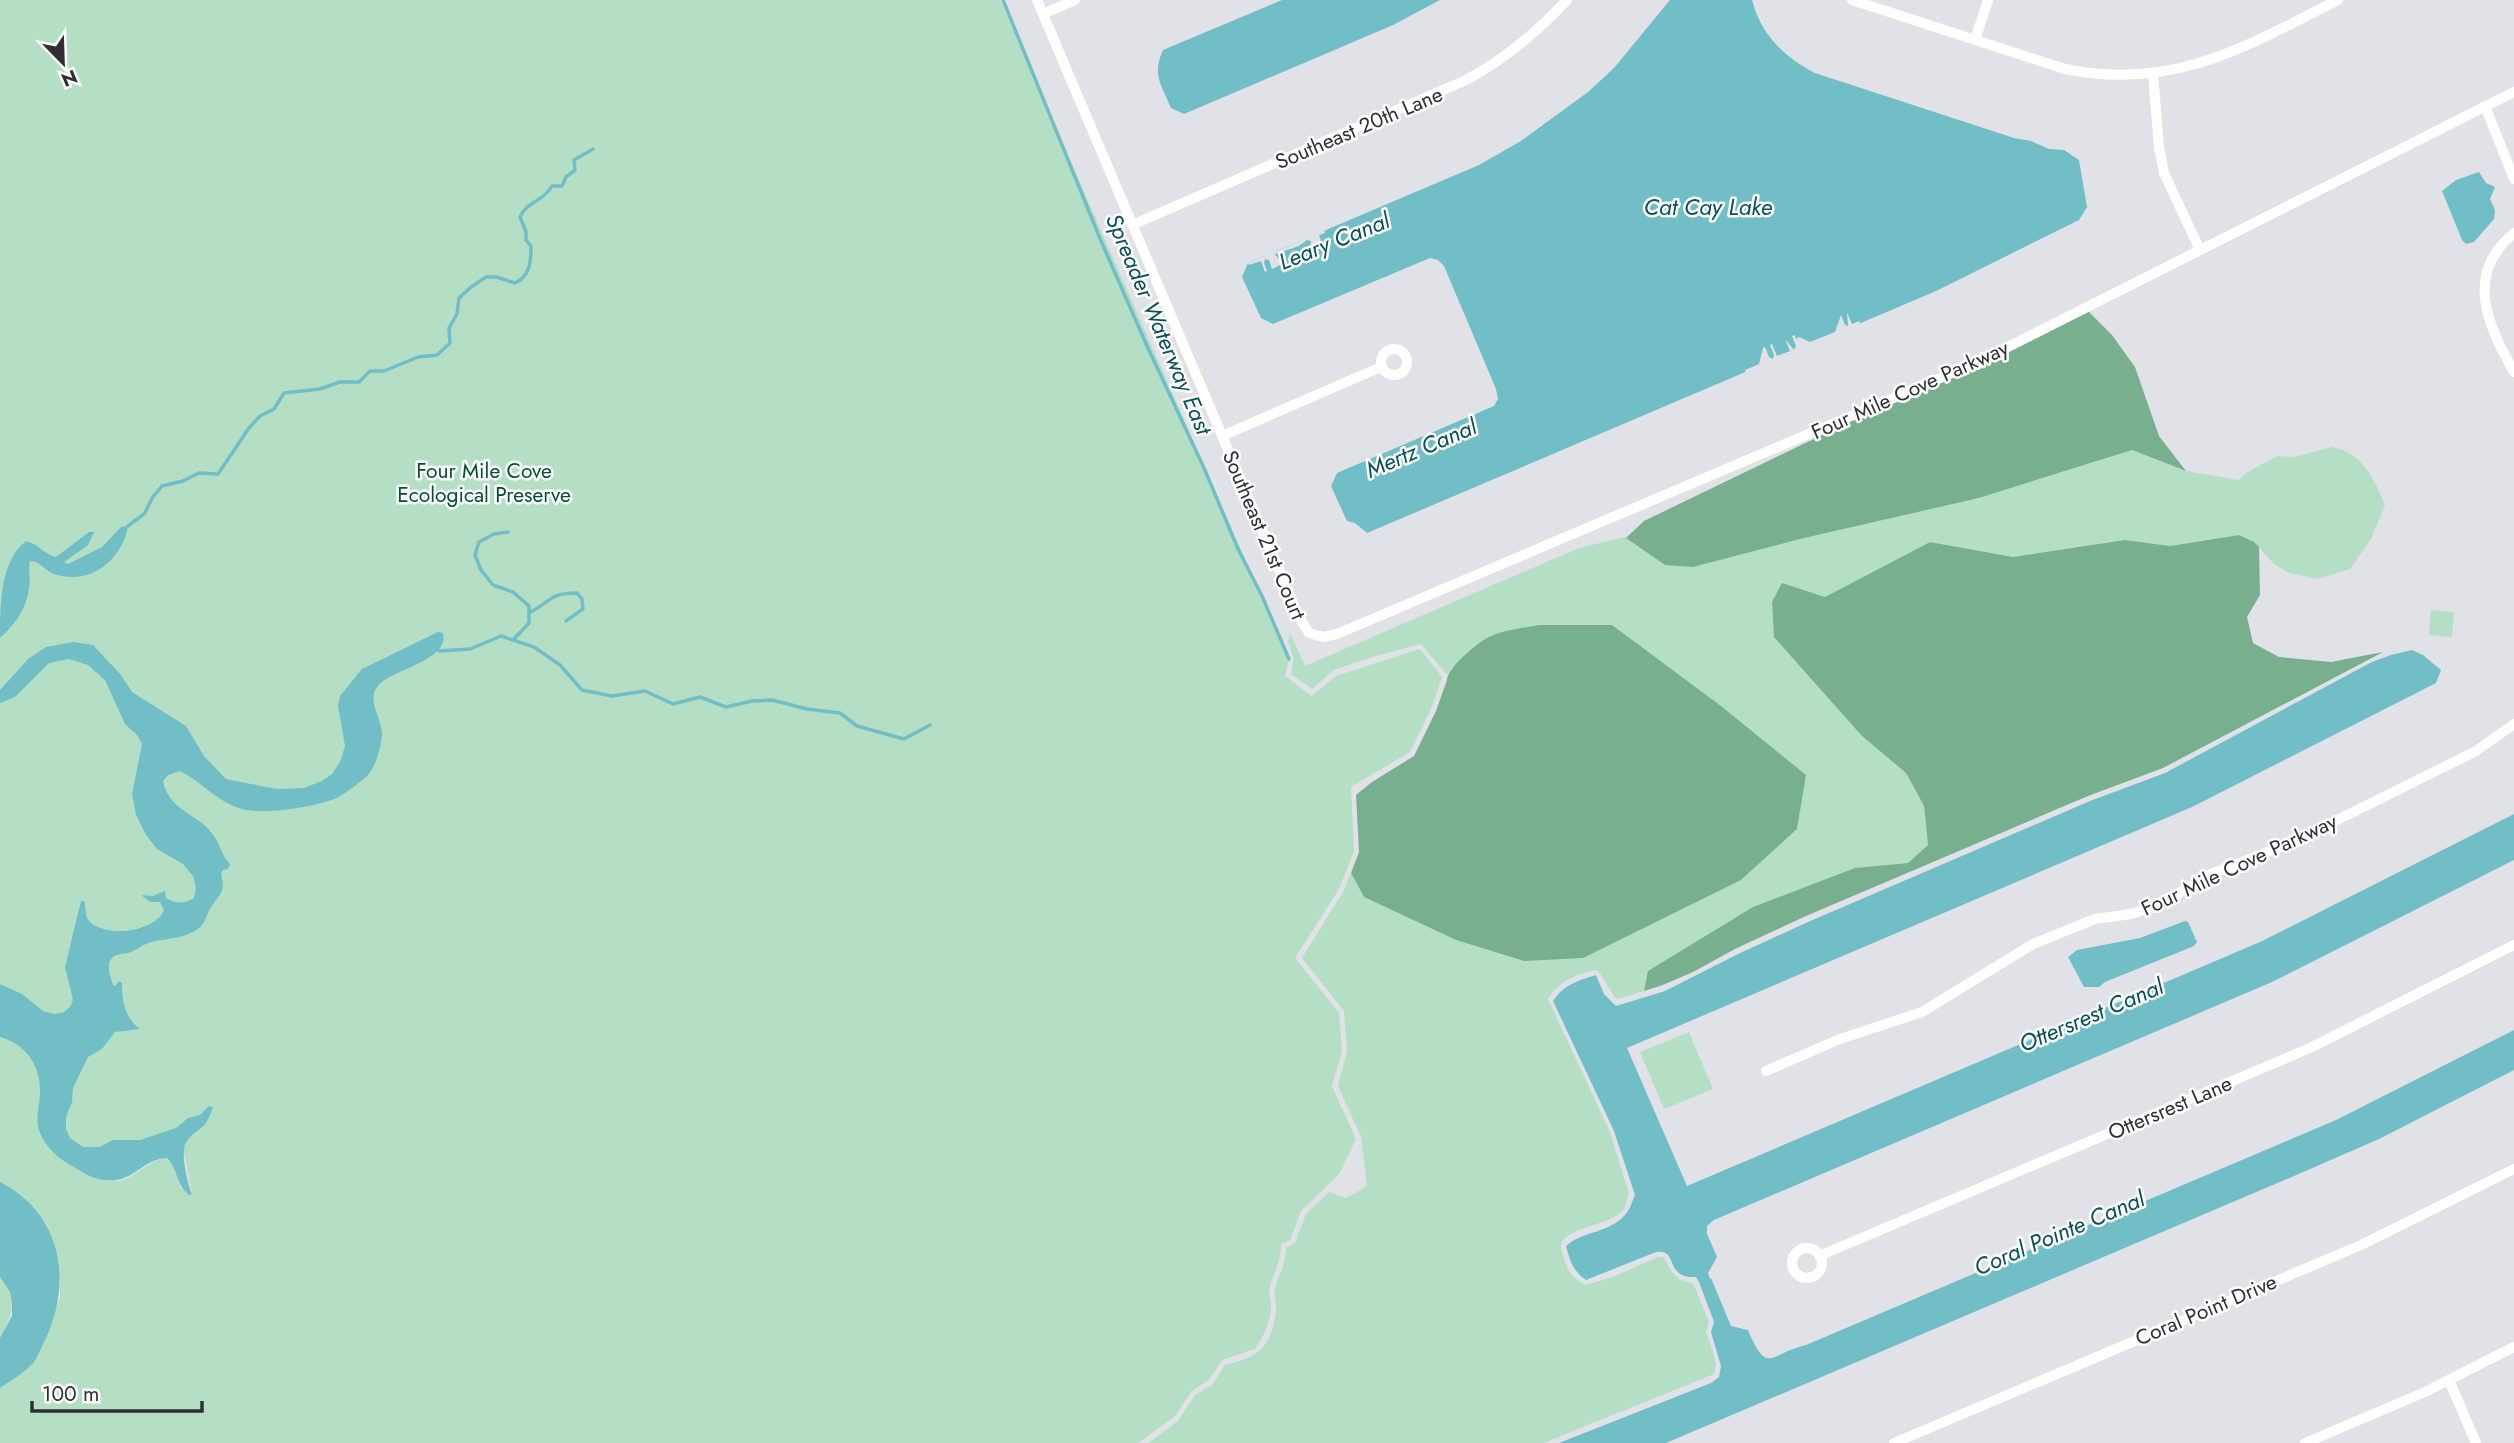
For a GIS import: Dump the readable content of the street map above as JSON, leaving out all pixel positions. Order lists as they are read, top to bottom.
{
  "streets": {
    "street": [
      "Southeast 20th Lane",
      "Four Mile Cove Parkway",
      "Southeast 21st Court",
      "Ottersrest Lane",
      "Coral Point Drive"
    ]
  },
  "crossings": [
    ["Southeast 20th Lane", "Southeast 21st Court"],
    ["Four Mile Cove Parkway", "Southeast 21st Court"]
  ],
  "water": [
    "Cat Cay Lake",
    "Leary Canal",
    "Spreader Waterway East",
    "Mertz Canal",
    "Ottersrest Canal",
    "Coral Pointe Canal"
  ],
  "parks": ["Four Mile Cove Ecological Preserve"],
  "scale_bar": "100 m",
  "north": "bottom right"
}
